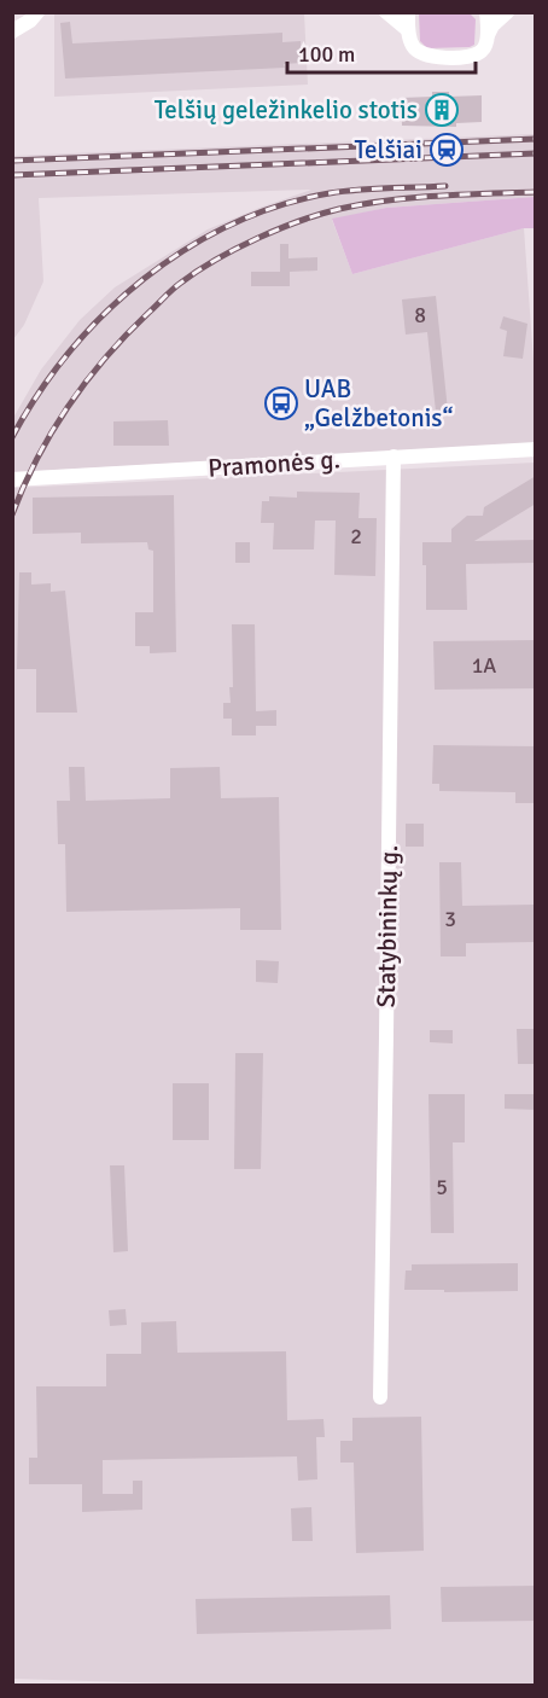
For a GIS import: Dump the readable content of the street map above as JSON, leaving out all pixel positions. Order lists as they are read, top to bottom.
{
  "streets": {
    "street": ["Pramonės g.", "Statybininkų g."]
  },
  "crossings": [
    ["Pramonės g.", "Statybininkų g."]
  ],
  "places": {
    "building": ["Telšių geležinkelio stotis"],
    "station": ["Telšiai"],
    "bus stop": ["UAB „Gelžbetonis“"]
  },
  "house_numbers": [
    "8",
    "2",
    "1A",
    "3",
    "5"
  ],
  "scale_bar": "100 m"
}
